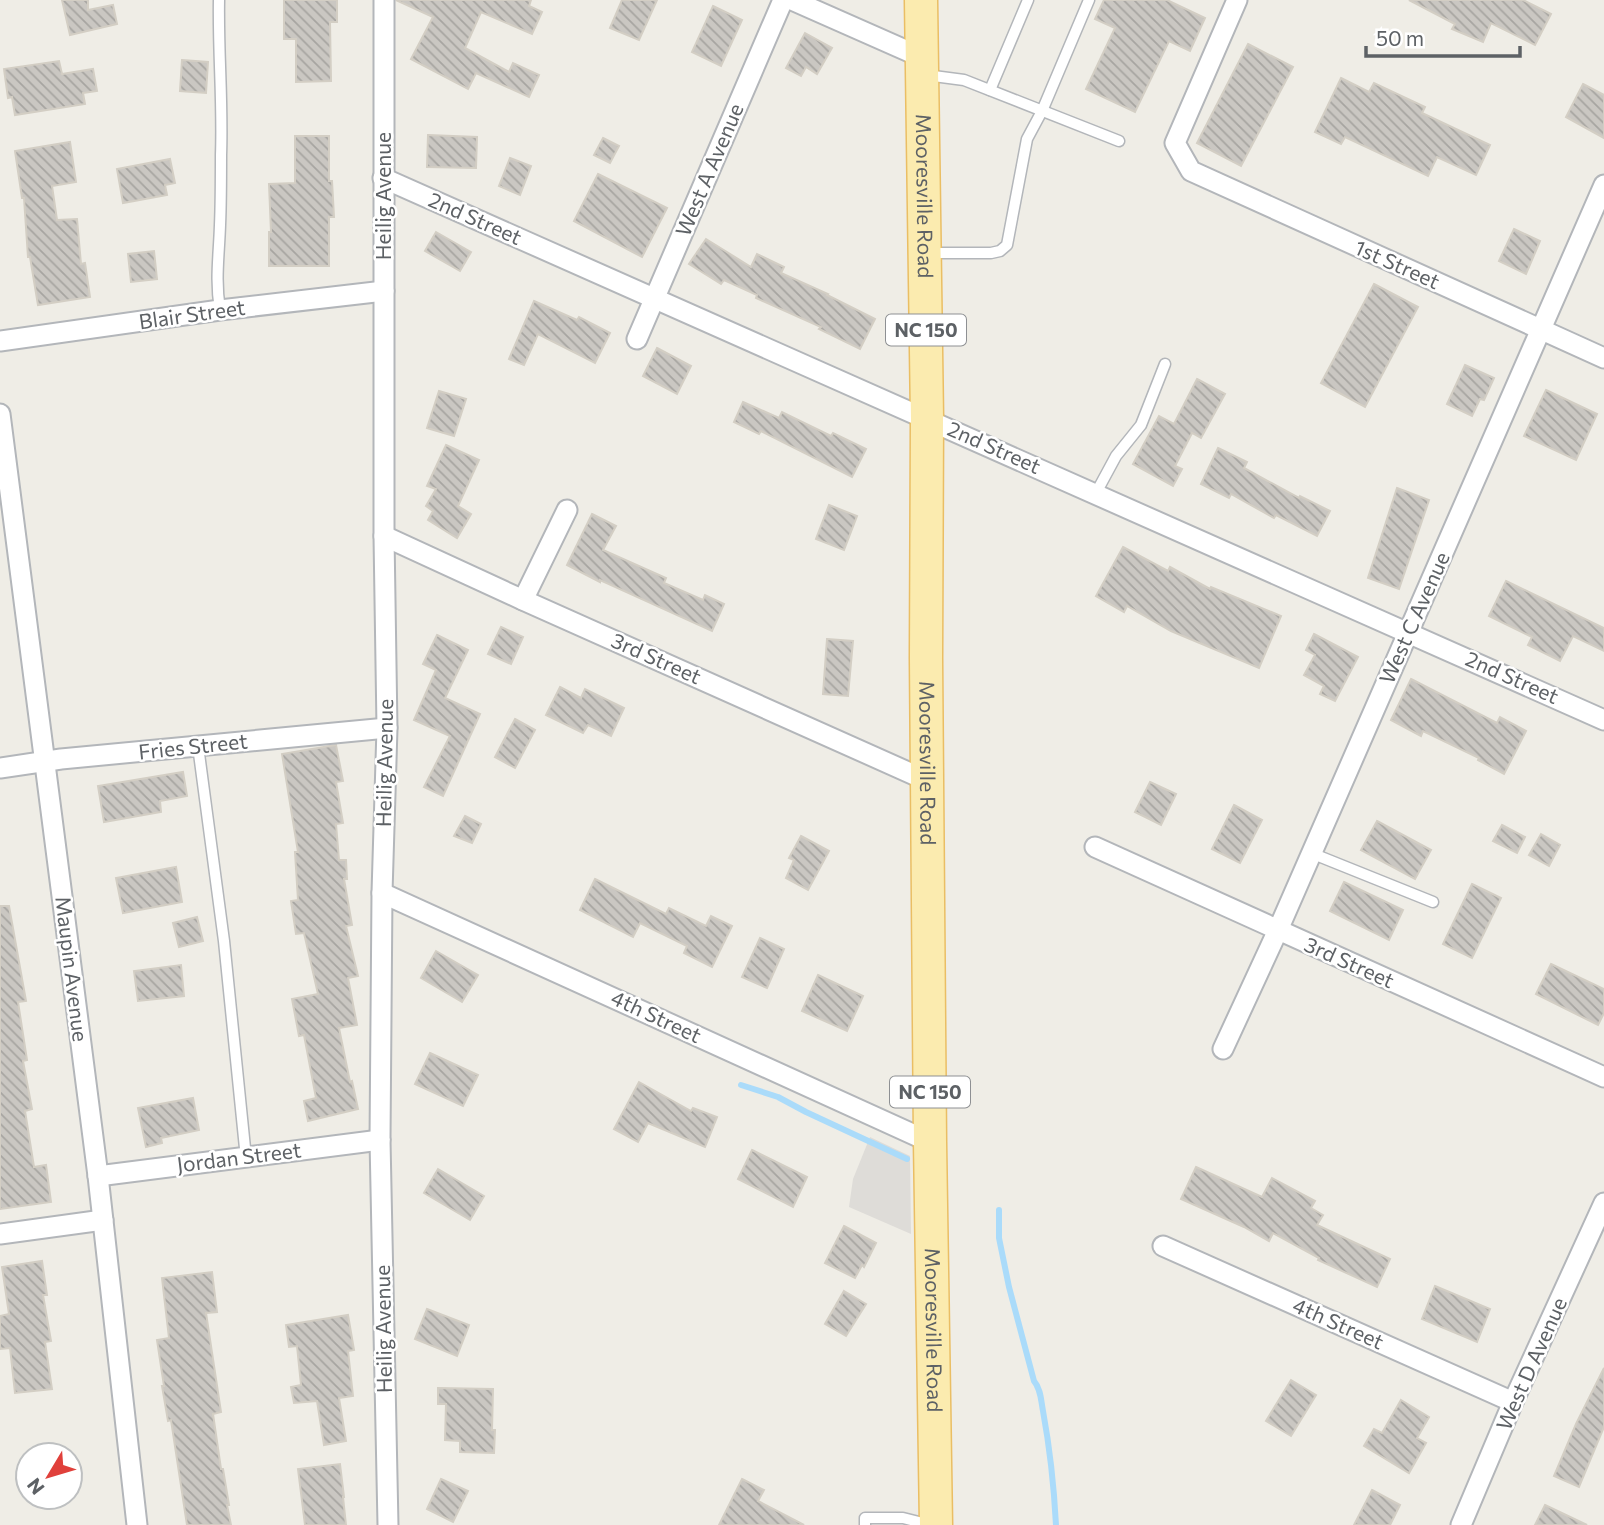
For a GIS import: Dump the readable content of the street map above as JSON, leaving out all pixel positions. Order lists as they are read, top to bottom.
{
  "streets": {
    "main road": ["Mooresville Road", "NC 150"],
    "street": [
      "West A Avenue",
      "Heilig Avenue",
      "2nd Street",
      "1st Street",
      "Blair Street",
      "West C Avenue",
      "3rd Street",
      "Fries Street",
      "Maupin Avenue",
      "4th Street",
      "Jordan Street",
      "West D Avenue"
    ]
  },
  "crossings": [
    ["West A Avenue", "2nd Street"],
    ["Heilig Avenue", "2nd Street"],
    ["Heilig Avenue", "Blair Street"],
    ["Heilig Avenue", "3rd Street"],
    ["Heilig Avenue", "Fries Street"],
    ["Heilig Avenue", "4th Street"],
    ["Heilig Avenue", "Jordan Street"],
    ["Mooresville Road", "2nd Street"],
    ["Mooresville Road", "3rd Street"],
    ["Mooresville Road", "4th Street"],
    ["2nd Street", "West C Avenue"],
    ["1st Street", "West C Avenue"],
    ["West C Avenue", "3rd Street"],
    ["Fries Street", "Maupin Avenue"],
    ["Maupin Avenue", "Jordan Street"],
    ["4th Street", "West D Avenue"]
  ],
  "scale_bar": "50 m",
  "north": "bottom left"
}
